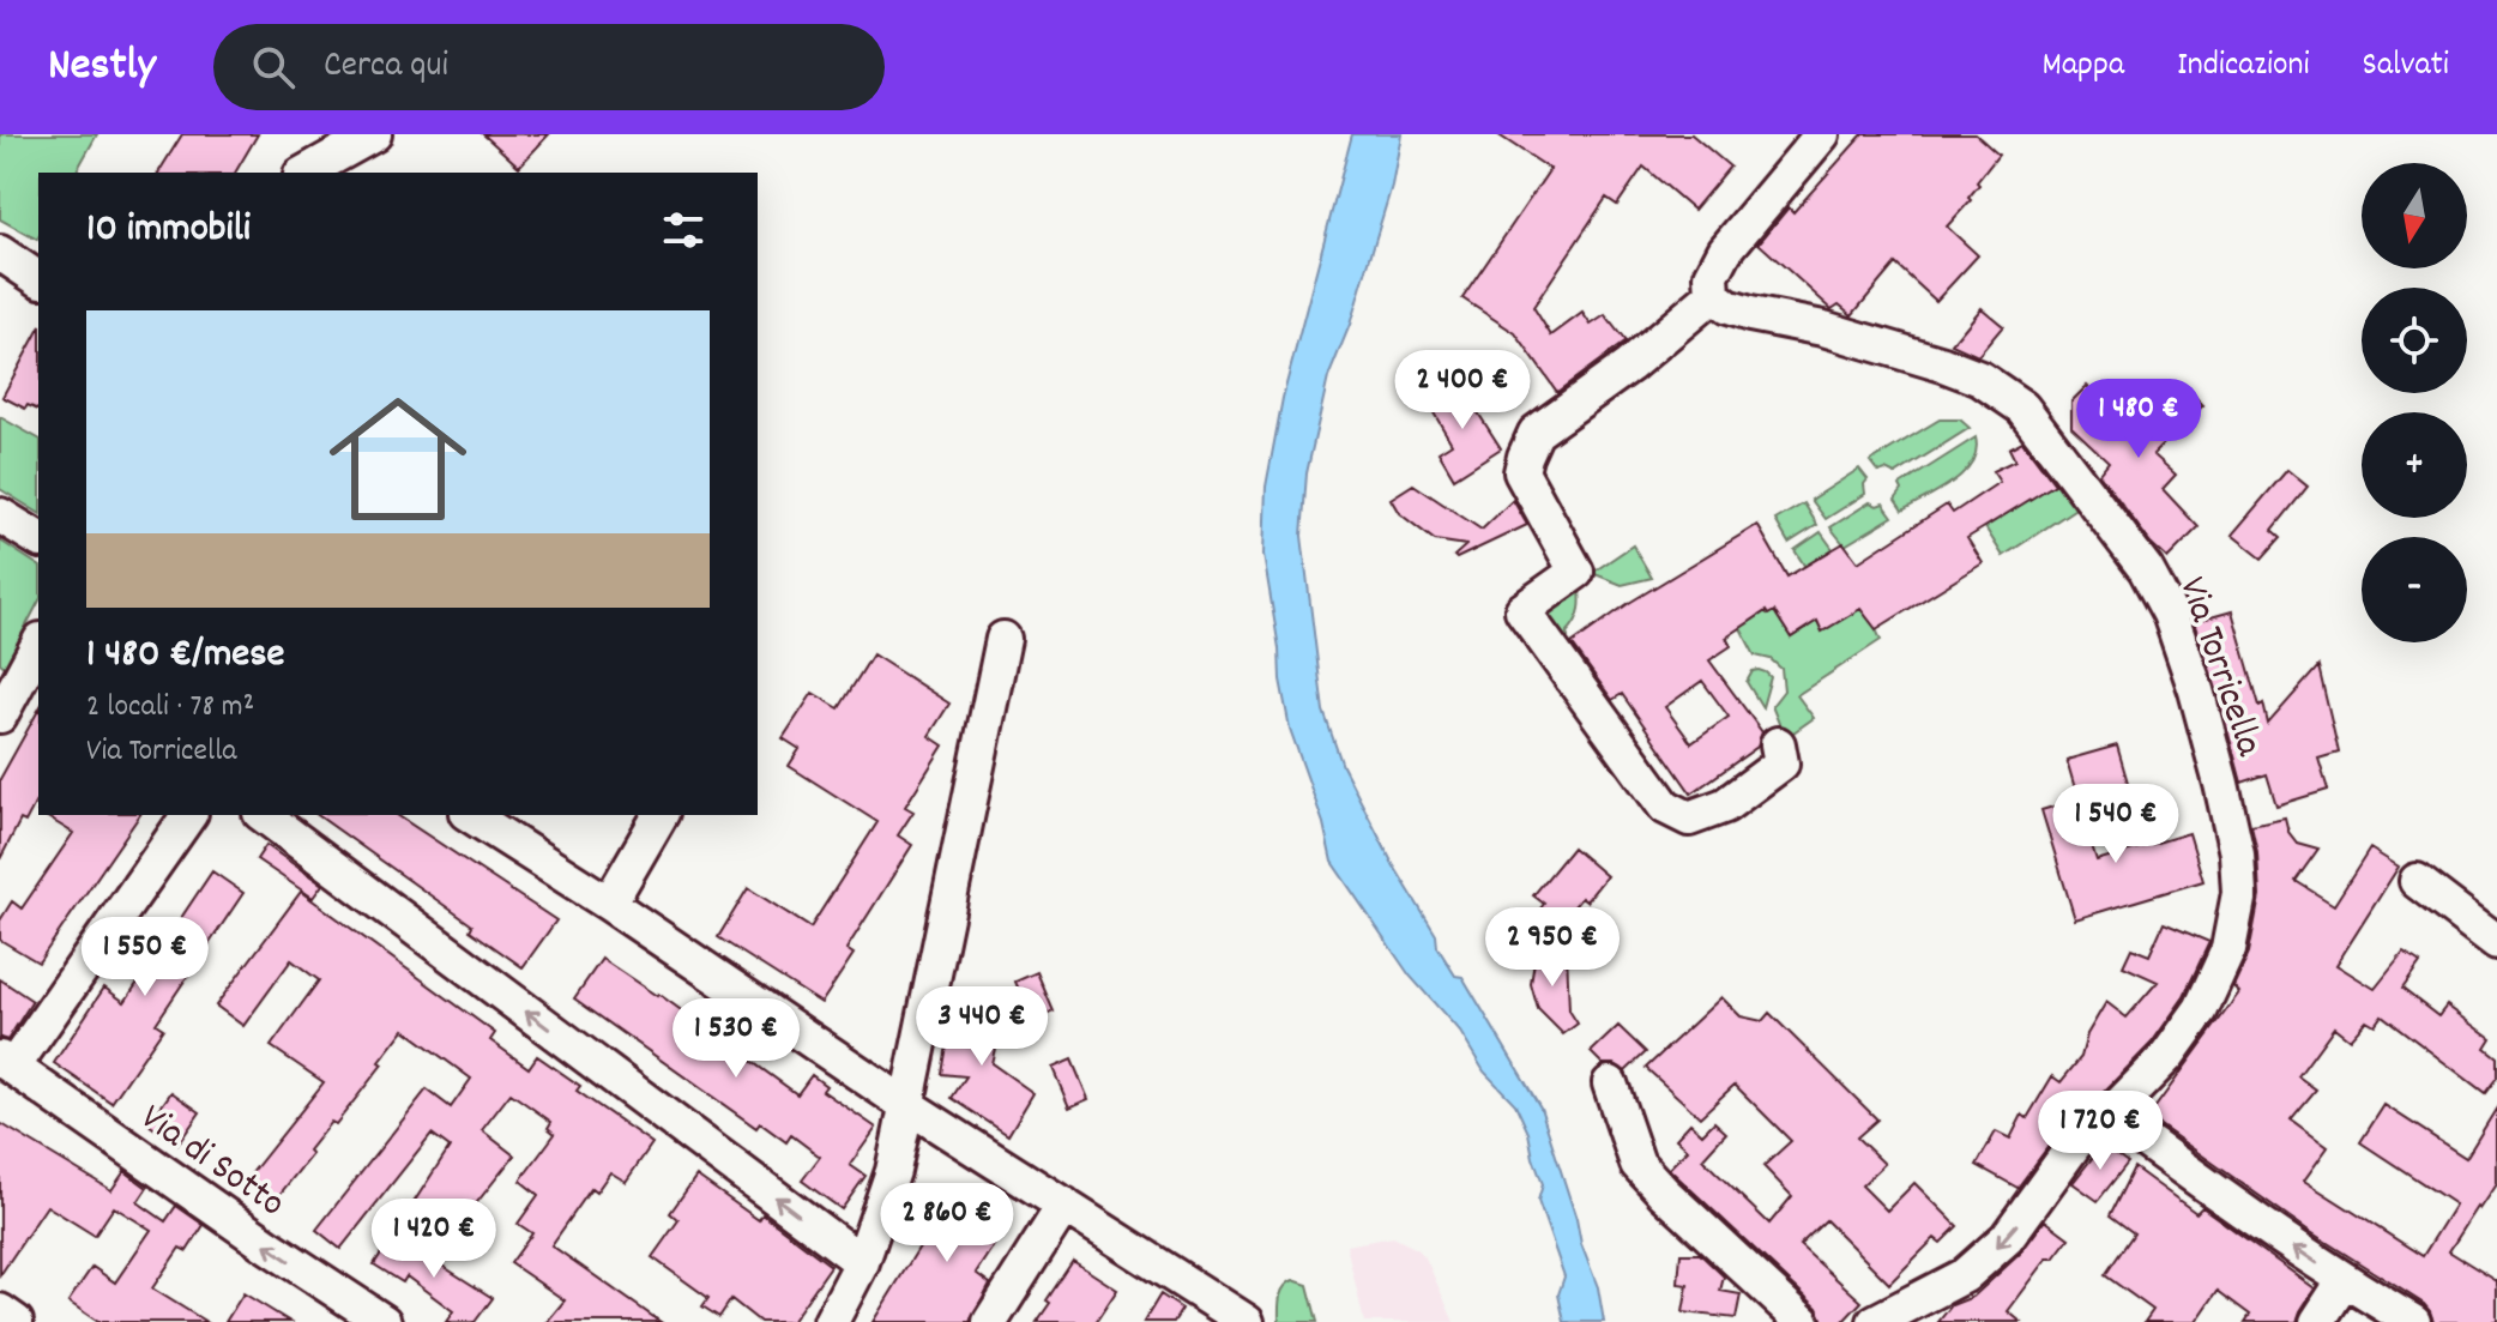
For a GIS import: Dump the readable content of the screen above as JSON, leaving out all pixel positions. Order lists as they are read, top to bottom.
{
  "streets": {
    "street": ["Via Torricella", "Via di Sotto"]
  },
  "one_way": ["Via di Sotto"],
  "north": "bottom",
  "page": {
    "header": "Nestly",
    "search": "Cerca qui",
    "nav": ["Mappa", "Indicazioni", "Salvati"],
    "map_buttons": ["+", "−"],
    "heading": "10 immobili",
    "list": [
      {
        "name": "1 480 €/mese",
        "note": "2 locali · 78 m² · Via Torricella"
      }
    ],
    "price": [
      "2 400 €",
      "1 480 €",
      "1 540 €",
      "2 950 €",
      "1 550 €",
      "3 440 €",
      "1 530 €",
      "1 720 €",
      "2 860 €",
      "1 420 €"
    ]
  }
}
